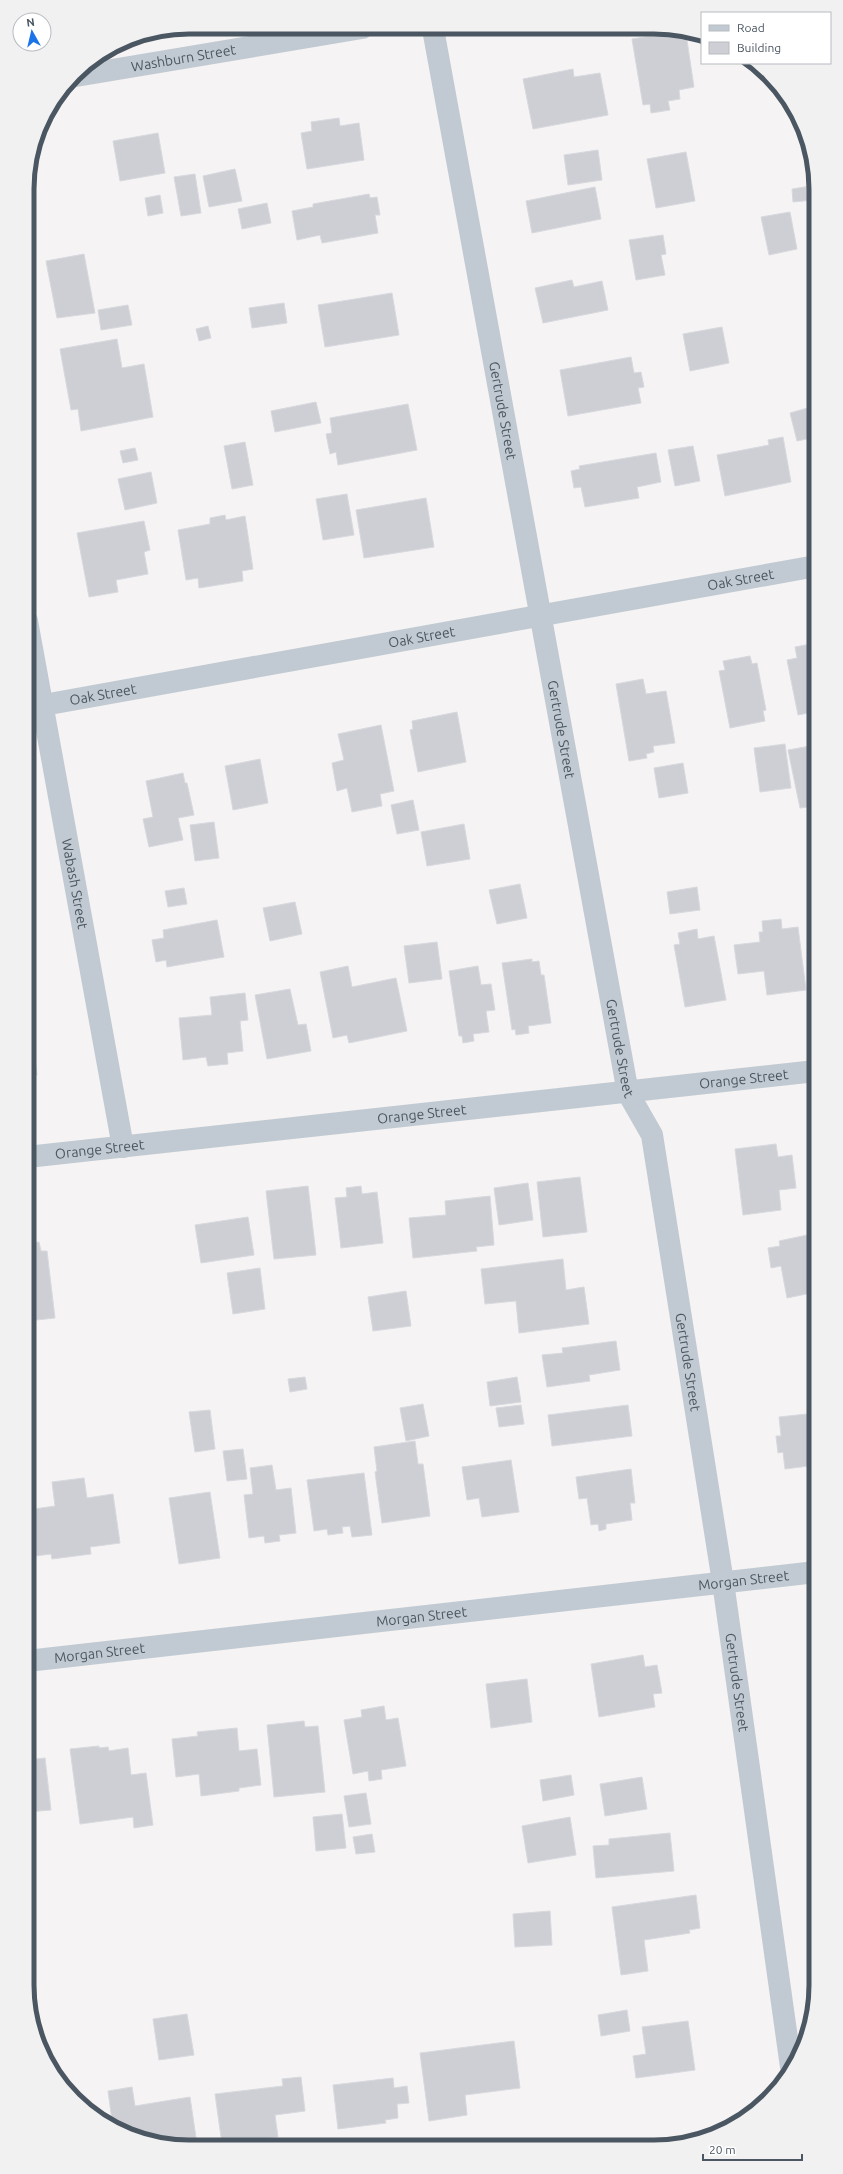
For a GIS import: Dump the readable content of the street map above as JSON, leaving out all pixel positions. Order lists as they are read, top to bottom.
{
  "streets": {
    "street": [
      "Washburn Street",
      "Gertrude Street",
      "Oak Street",
      "Wabash Street",
      "Orange Street",
      "Morgan Street"
    ]
  },
  "crossings": [
    ["Gertrude Street", "Oak Street"],
    ["Gertrude Street", "Orange Street"],
    ["Gertrude Street", "Morgan Street"],
    ["Oak Street", "Wabash Street"],
    ["Wabash Street", "Orange Street"]
  ],
  "legend": ["Road", "Building"],
  "scale_bar": "20 m",
  "north": "top"
}
